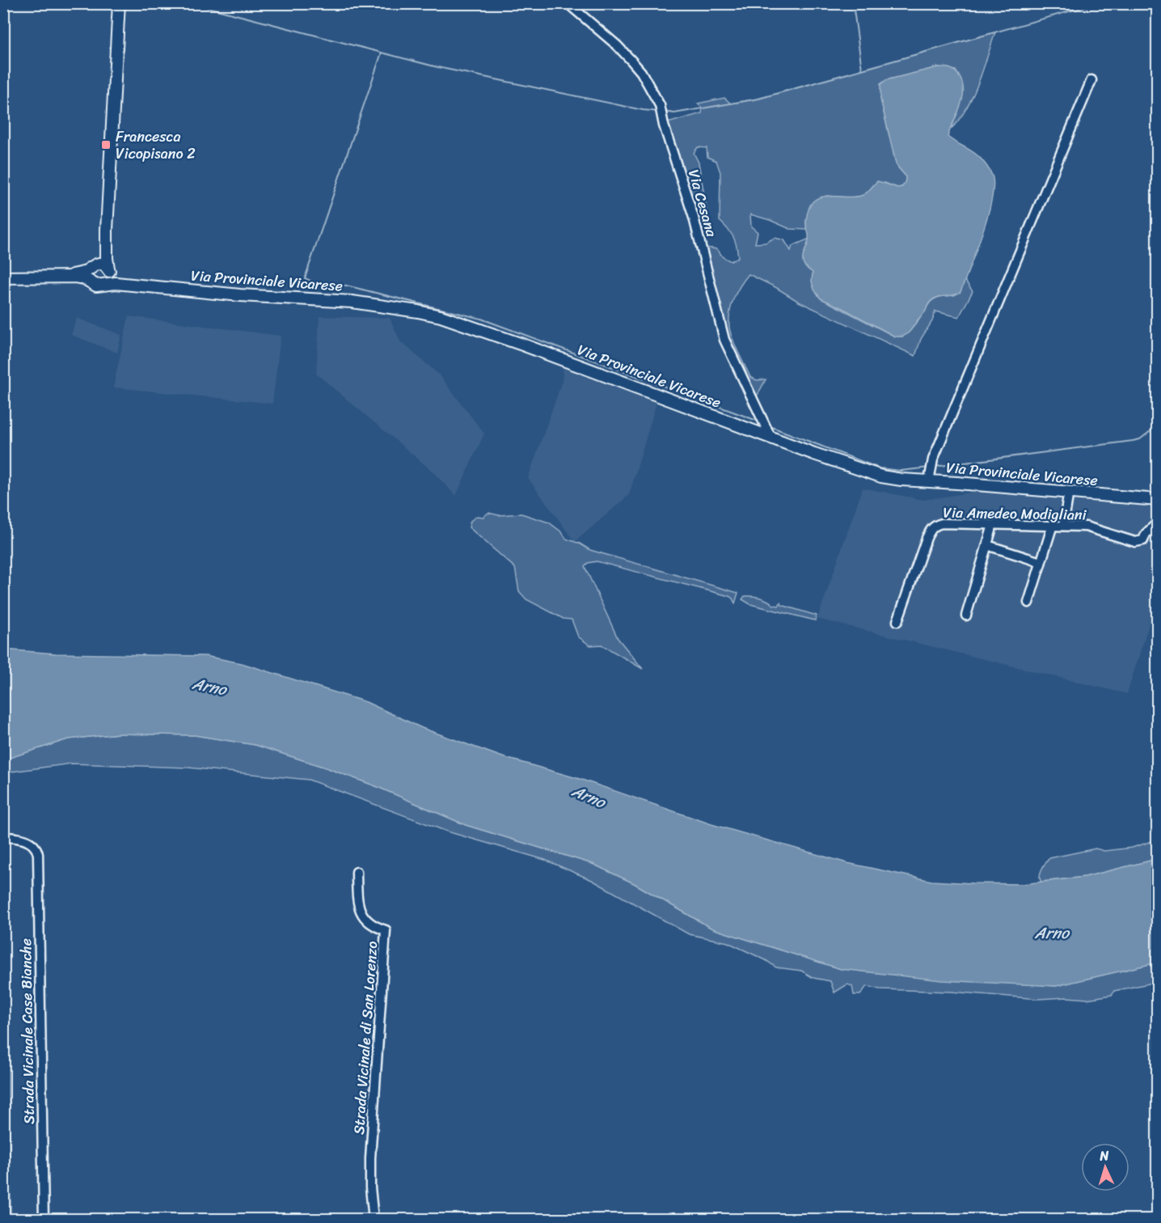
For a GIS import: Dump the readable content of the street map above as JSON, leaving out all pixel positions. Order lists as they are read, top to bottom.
{
  "streets": {
    "main road": ["Via Provinciale Vicarese"],
    "street": [
      "Via Cesana",
      "Via Amedeo Modigliani",
      "Strada Vicinale Case Bianche",
      "Strada Vicinale di San Lorenzo"
    ]
  },
  "crossings": [
    ["Via Cesana", "Via Provinciale Vicarese"]
  ],
  "water": ["Arno"],
  "places": {
    "transit": ["Francesca Vicopisano 2"]
  },
  "north": "top"
}
